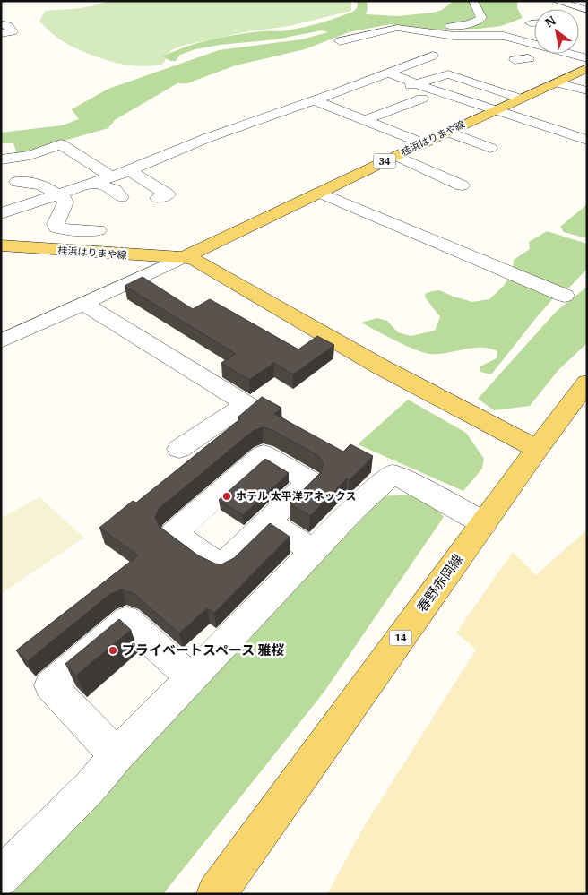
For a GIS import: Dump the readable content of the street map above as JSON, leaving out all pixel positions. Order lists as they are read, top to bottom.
{
  "streets": {
    "main road": [
      "桂浜はりまや線",
      "34",
      "春野赤岡線",
      "14"
    ]
  },
  "crossings": [
    ["桂浜はりまや線", "春野赤岡線"]
  ],
  "places": ["ホテル 太平洋アネックス", "プライベートスペース 雅桜"],
  "north": "top left"
}
